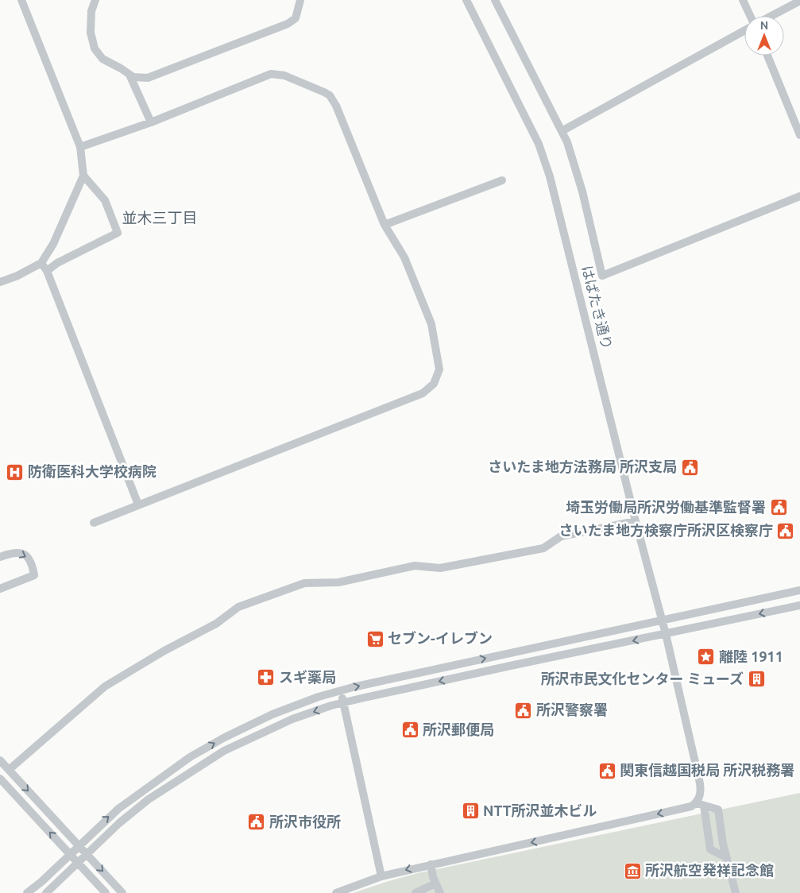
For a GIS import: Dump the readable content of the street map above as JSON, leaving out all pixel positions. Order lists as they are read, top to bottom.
{
  "streets": {
    "street": ["はばたき通り"]
  },
  "districts": ["並木三丁目"],
  "places": {
    "public building": [
      "さいたま地方法務局 所沢支局",
      "埼玉労働局所沢労働基準監督署",
      "さいたま地方検察庁所沢区検察庁",
      "所沢警察署",
      "所沢郵便局",
      "関東信越国税局 所沢税務署",
      "所沢市役所"
    ],
    "hospital": ["防衛医科大学校病院"],
    "supermarket": ["セブン-イレブン"],
    "place": ["離陸 1911"],
    "pharmacy": ["スギ薬局"],
    "building": ["所沢市民文化センター ミューズ", "NTT所沢並木ビル"],
    "museum": ["所沢航空発祥記念館"]
  },
  "north": "top"
}
